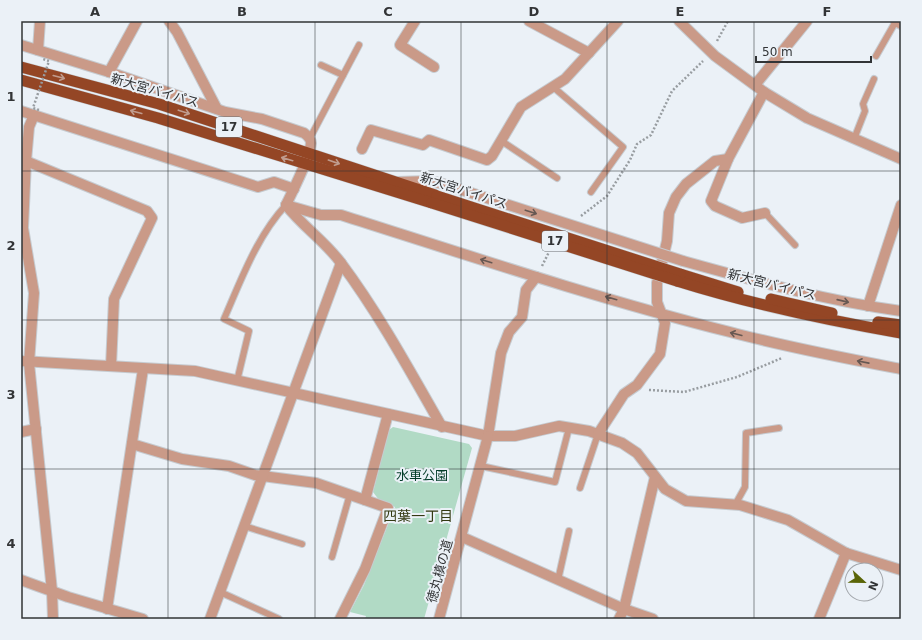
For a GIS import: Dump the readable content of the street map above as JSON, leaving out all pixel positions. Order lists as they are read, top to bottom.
{
  "streets": {
    "highway": ["新大宮バイパス", "17"],
    "street": ["徳丸槙の道"]
  },
  "crossings": [
    ["新大宮バイパス", "17"]
  ],
  "districts": ["四葉一丁目"],
  "parks": ["水車公園"],
  "scale_bar": "50 m",
  "north": "right",
  "grid": {
    "columns": [
      "A",
      "B",
      "C",
      "D",
      "E",
      "F"
    ],
    "rows": [
      "1",
      "2",
      "3",
      "4"
    ]
  }
}
